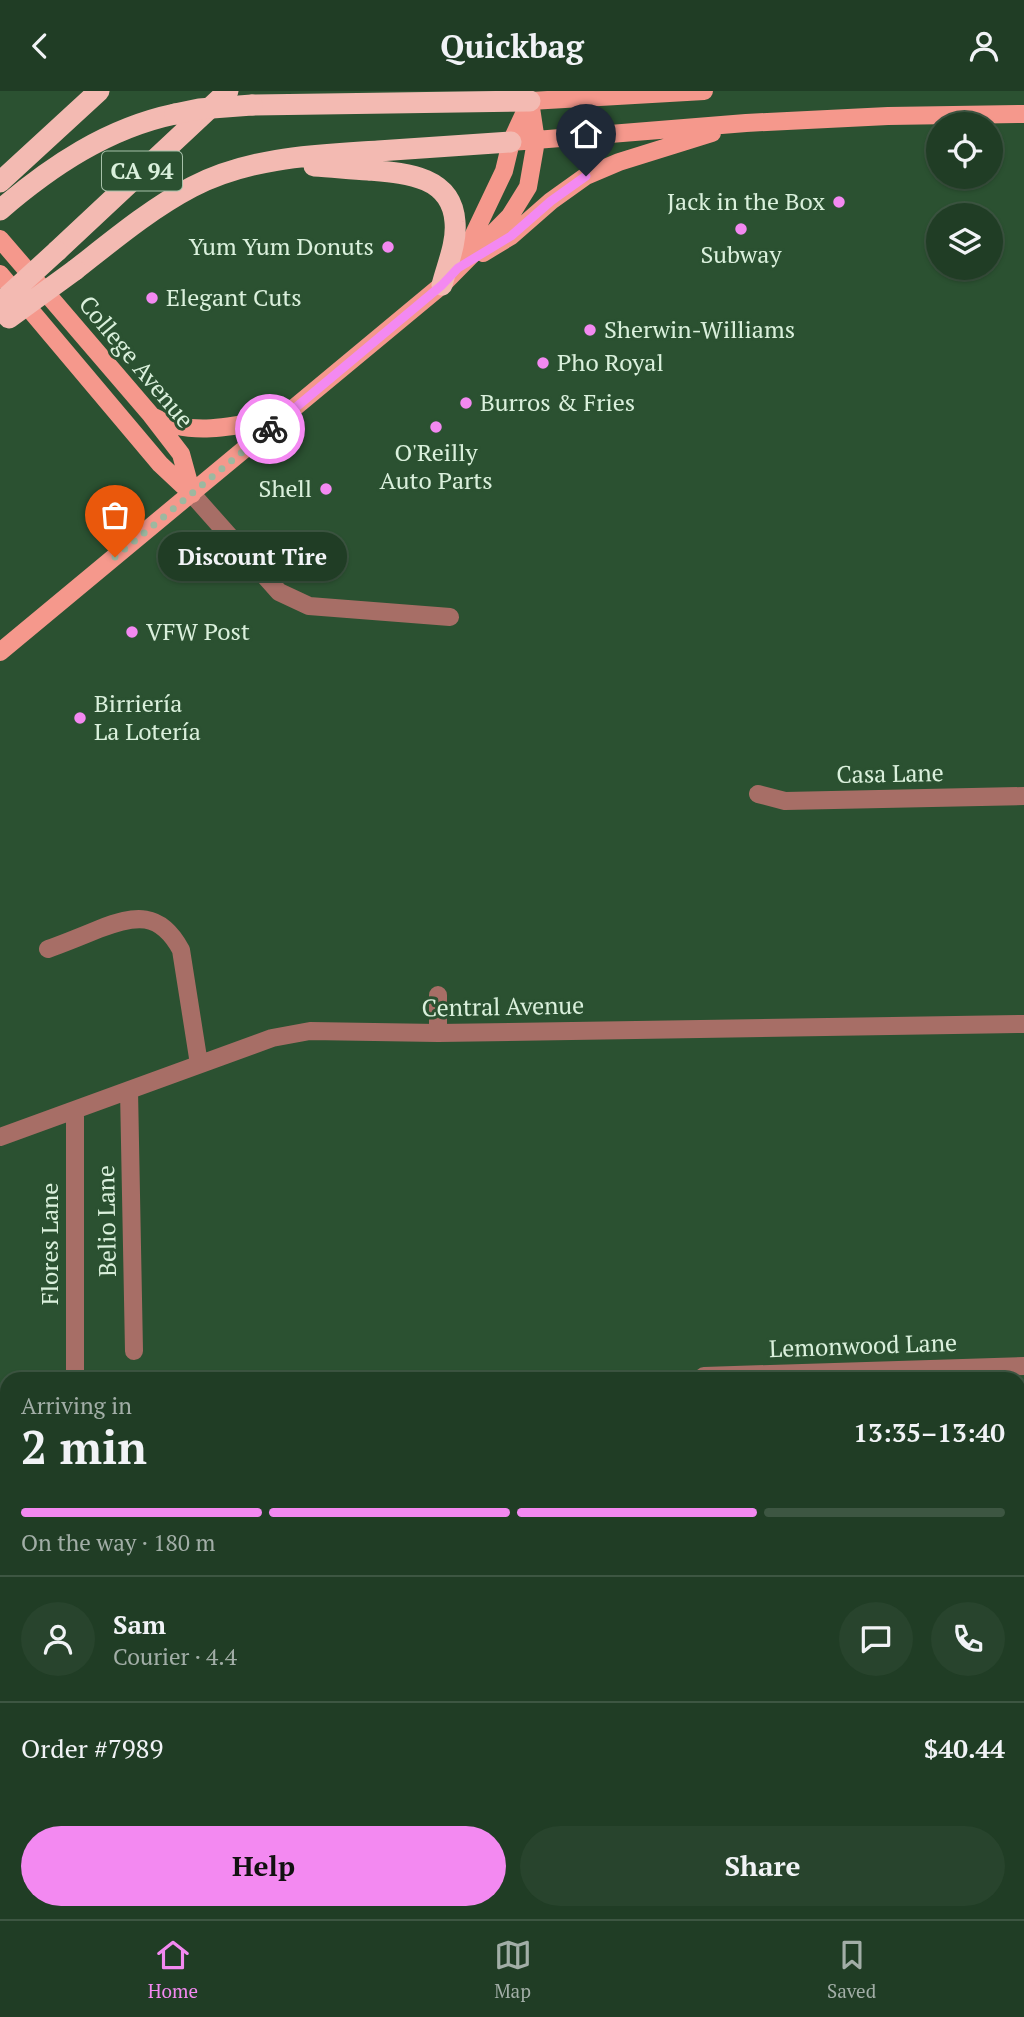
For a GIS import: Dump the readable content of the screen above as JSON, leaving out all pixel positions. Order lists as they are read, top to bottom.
{
  "streets": {
    "highway": ["CA 94"],
    "main road": ["College Avenue"],
    "street": [
      "Casa Lane",
      "Central Avenue",
      "Belio Lane",
      "Flores Lane",
      "Lemonwood Lane"
    ]
  },
  "crossings": [
    ["Central Avenue", "Belio Lane"],
    ["Central Avenue", "Flores Lane"]
  ],
  "places": [
    "Jack in the Box",
    "Subway",
    "Yum Yum Donuts",
    "Elegant Cuts",
    "Sherwin-Williams",
    "Pho Royal",
    "Burros & Fries",
    "O'Reilly Auto Parts",
    "Shell",
    "Discount Tire",
    "VFW Post",
    "Birriería La Lotería"
  ],
  "page": {
    "header": "Quickbag",
    "bubble": "Discount Tire",
    "heading": ["2 min", "Arriving in", "13:35–13:40"],
    "panel": [
      "Sam",
      "Courier · 4.4",
      "Order #7989",
      "$40.44"
    ],
    "bar": "On the way · 180 m",
    "buttons": ["Help", "Share"],
    "tabs": ["Home", "Map", "Saved"]
  }
}
